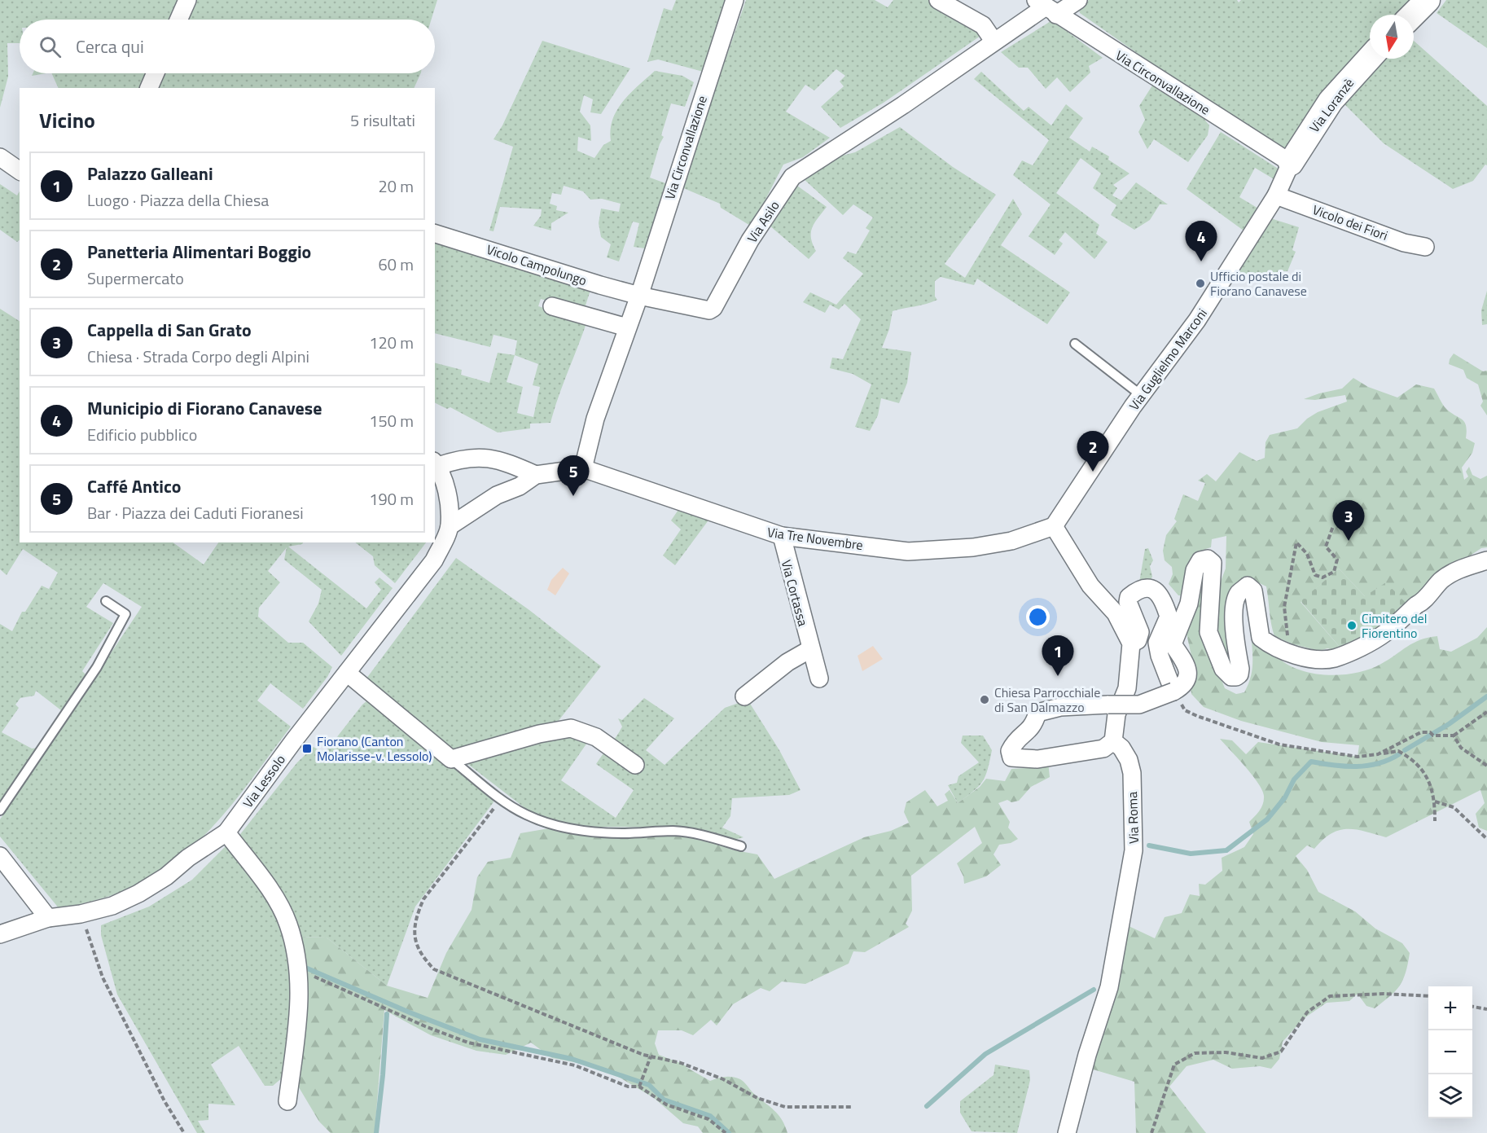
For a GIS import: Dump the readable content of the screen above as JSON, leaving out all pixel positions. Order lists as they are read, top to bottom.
{
  "streets": {
    "street": [
      "Via Circonvallazione",
      "Via Loranzè",
      "Via Asilo",
      "Vicolo dei Fiori",
      "Vicolo Campolungo",
      "Via Guglielmo Marconi",
      "Via Tre Novembre",
      "Via Cortassa",
      "Via Lessolo",
      "Via Roma"
    ]
  },
  "crossings": [
    ["Via Circonvallazione", "Via Loranzè"],
    ["Via Circonvallazione", "Via Asilo"],
    ["Via Circonvallazione", "Vicolo Campolungo"],
    ["Via Circonvallazione", "Via Guglielmo Marconi"],
    ["Via Loranzè", "Via Guglielmo Marconi"],
    ["Via Asilo", "Vicolo Campolungo"],
    ["Vicolo dei Fiori", "Via Guglielmo Marconi"],
    ["Via Guglielmo Marconi", "Via Tre Novembre"],
    ["Via Tre Novembre", "Via Cortassa"]
  ],
  "places": {
    "other": ["Ufficio postale di Fiorano Canavese", "Cimitero del Fiorentino", "Chiesa Parrocchiale di San Dalmazzo"],
    "transit": ["Fiorano (Canton Molarisse-v. Lessolo)"]
  },
  "north": "bottom",
  "page": {
    "search": "Cerca qui",
    "heading": ["Vicino", "5 risultati"],
    "list": [
      {
        "mark": "1",
        "name": "Palazzo Galleani",
        "note": "Luogo · Piazza della Chiesa",
        "value": "20 m"
      },
      {
        "mark": "2",
        "name": "Panetteria Alimentari Boggio",
        "note": "Supermercato",
        "value": "60 m"
      },
      {
        "mark": "3",
        "name": "Cappella di San Grato",
        "note": "Chiesa · Strada Corpo degli Alpini",
        "value": "120 m"
      },
      {
        "mark": "4",
        "name": "Municipio di Fiorano Canavese",
        "note": "Edificio pubblico",
        "value": "150 m"
      },
      {
        "mark": "5",
        "name": "Caffé Antico",
        "note": "Bar · Piazza dei Caduti Fioranesi",
        "value": "190 m"
      }
    ],
    "pins": [
      "4",
      "2",
      "5",
      "3",
      "1"
    ],
    "map_buttons": ["+", "−"]
  }
}
